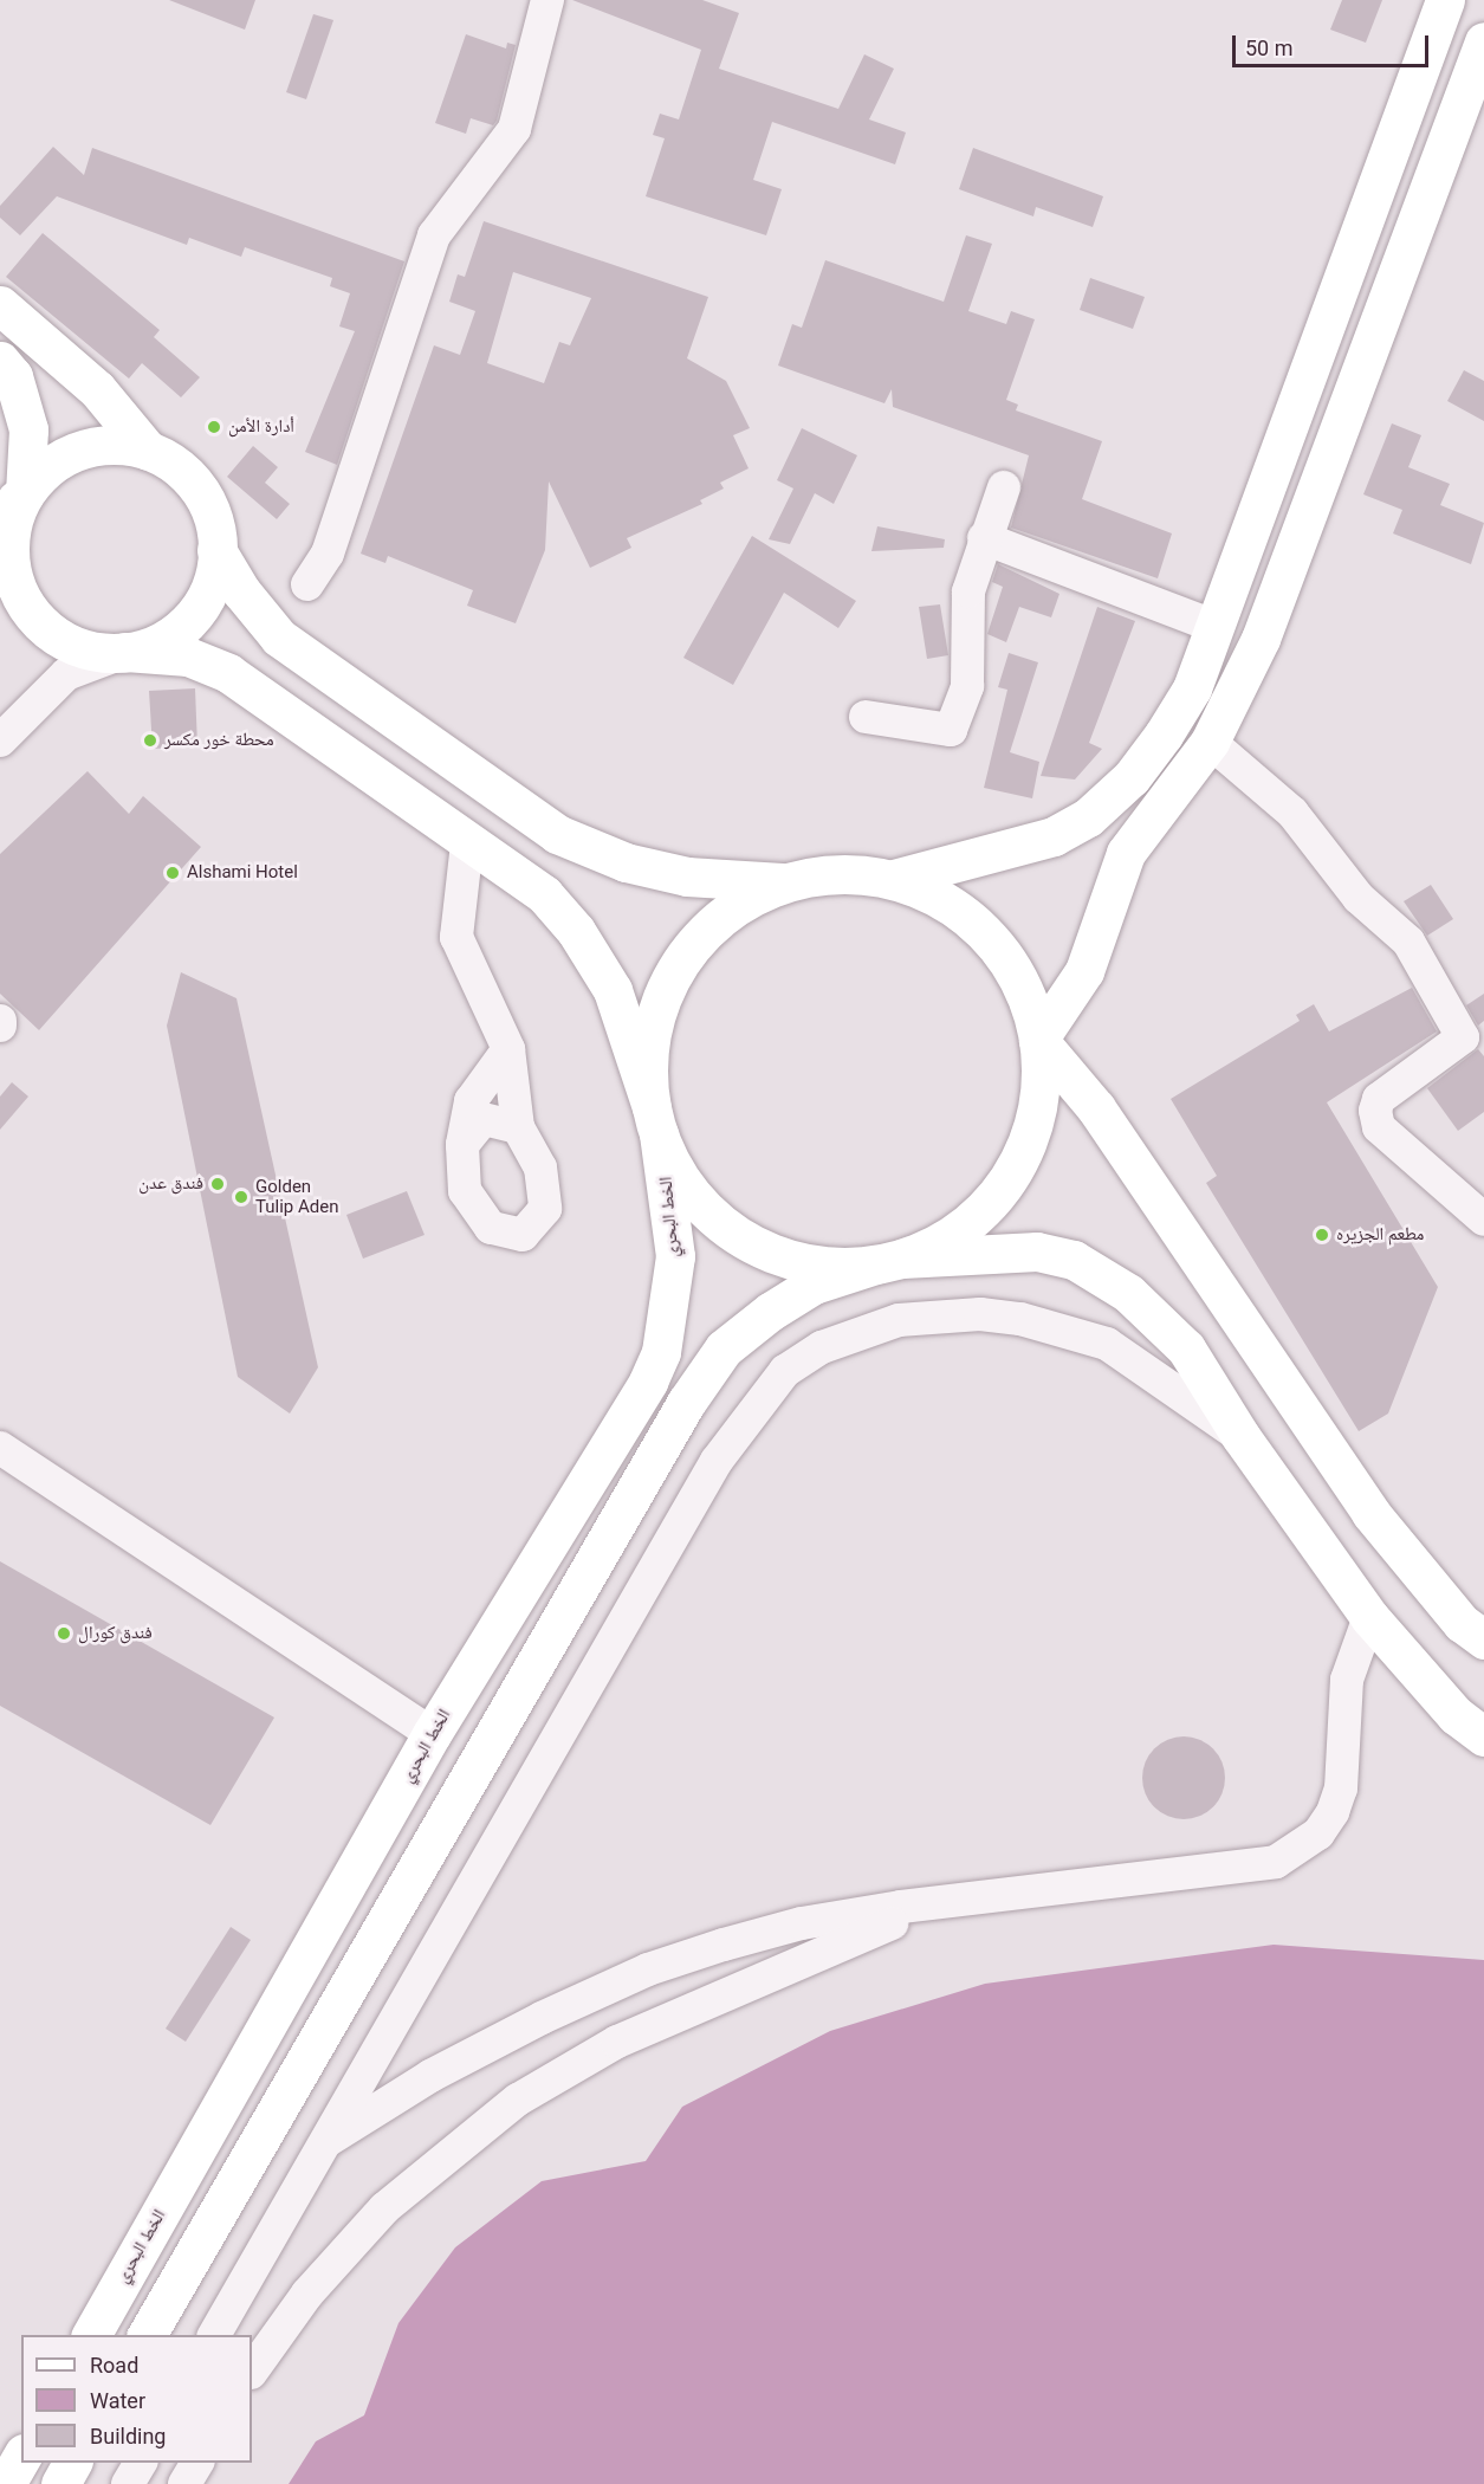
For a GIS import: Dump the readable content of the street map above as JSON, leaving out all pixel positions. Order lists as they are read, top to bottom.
{
  "streets": {
    "main road": ["الخط البحري"]
  },
  "places": [
    "أدارة الأمن",
    "محطة خور مكسر",
    "Alshami Hotel",
    "فندق عدن",
    "Golden Tulip Aden",
    "مطعم الجزيره",
    "فندق كورال"
  ],
  "legend": ["Road", "Water", "Building"],
  "scale_bar": "50 m"
}
